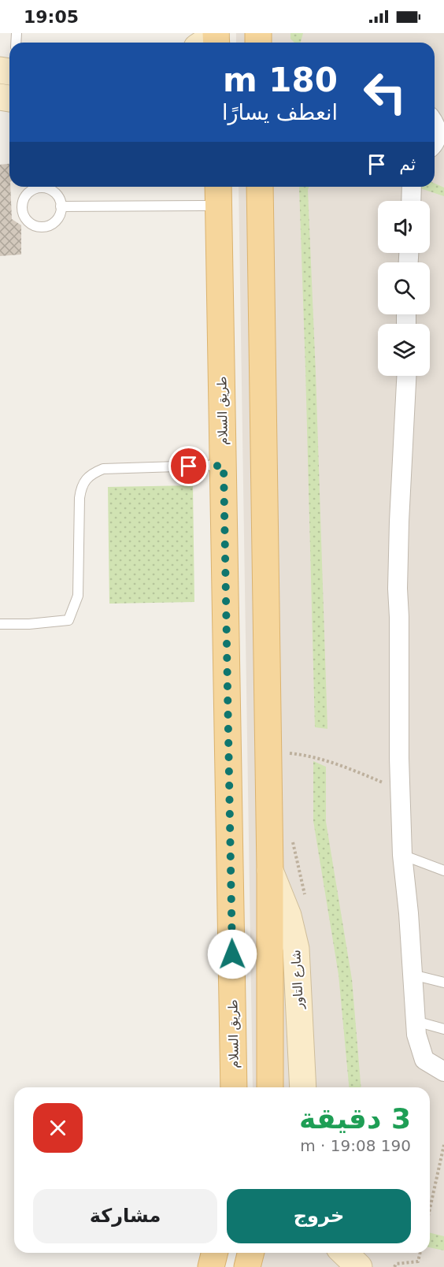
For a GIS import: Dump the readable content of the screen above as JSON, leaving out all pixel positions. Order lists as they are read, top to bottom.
{
  "streets": {
    "main road": ["طريق السلام", "شارع التاور"]
  },
  "page": {
    "status": "19:05",
    "turn": ["180 m", "انعطف يسارًا"],
    "then": "ثم",
    "heading": ["3 دقيقة", "190 m · 19:08"],
    "buttons": ["خروج", "مشاركة"]
  }
}
